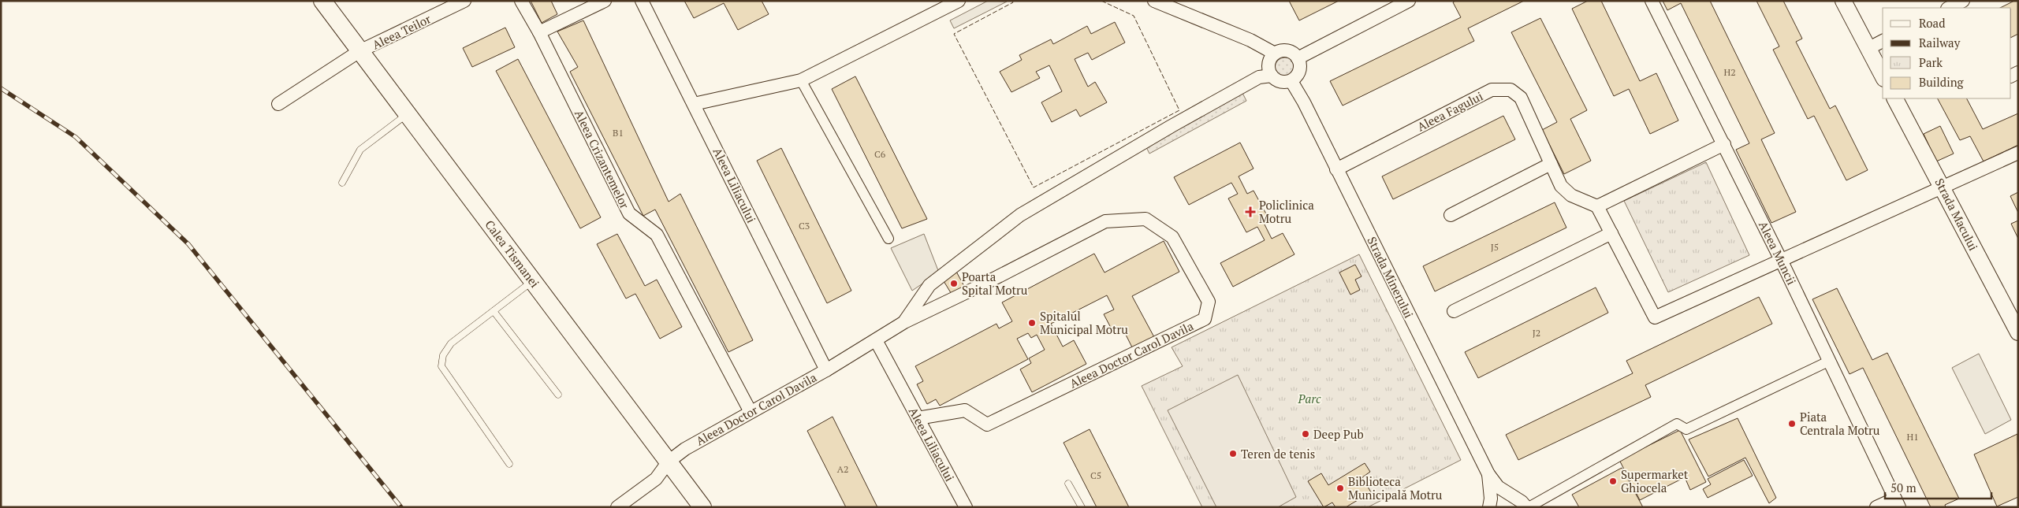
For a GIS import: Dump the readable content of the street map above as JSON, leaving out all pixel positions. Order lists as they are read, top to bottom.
{
  "streets": {
    "main road": ["Calea Tismanei"],
    "street": [
      "Aleea Teilor",
      "Aleea Fagului",
      "Aleea Crizantemelor",
      "Aleea Liliacului",
      "Strada Macului",
      "Aleea Muncii",
      "Strada Minerului",
      "Aleea Doctor Carol Davila"
    ]
  },
  "crossings": [
    ["Aleea Teilor", "Calea Tismanei"],
    ["Aleea Fagului", "Strada Minerului"],
    ["Aleea Crizantemelor", "Aleea Doctor Carol Davila"],
    ["Aleea Liliacului", "Aleea Doctor Carol Davila"],
    ["Calea Tismanei", "Aleea Doctor Carol Davila"],
    ["Strada Minerului", "Aleea Doctor Carol Davila"]
  ],
  "parks": ["Parc"],
  "places": {
    "health": ["Policlinica Motru"],
    "other": [
      "Poarta Spital Motru",
      "Spitalul Municipal Motru",
      "Piata Centrala Motru",
      "Deep Pub",
      "Teren de tenis",
      "Supermarket Ghiocela",
      "Biblioteca Municipală Motru"
    ]
  },
  "house_numbers": [
    "H2",
    "B1",
    "C6",
    "C3",
    "J5",
    "J2",
    "H1",
    "A2",
    "C5"
  ],
  "legend": [
    "Road",
    "Railway",
    "Park",
    "Building"
  ],
  "scale_bar": "50 m"
}
